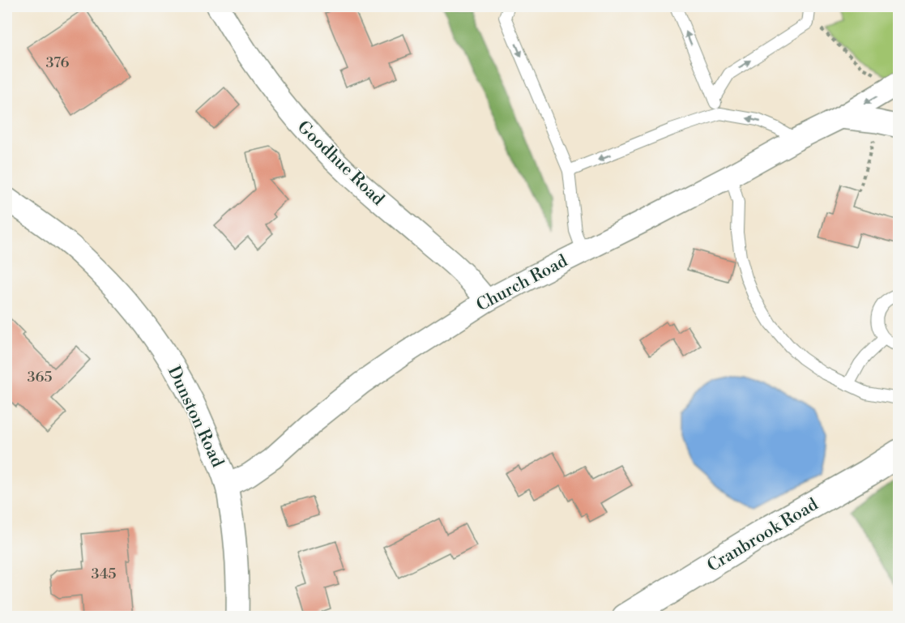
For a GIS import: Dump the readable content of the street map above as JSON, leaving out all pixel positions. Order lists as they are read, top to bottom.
{
  "streets": {
    "street": [
      "Goodhue Road",
      "Church Road",
      "Dunston Road",
      "Cranbrook Road"
    ]
  },
  "crossings": [
    ["Goodhue Road", "Church Road"],
    ["Church Road", "Dunston Road"]
  ],
  "house_numbers": ["376", "365", "345"]
}
